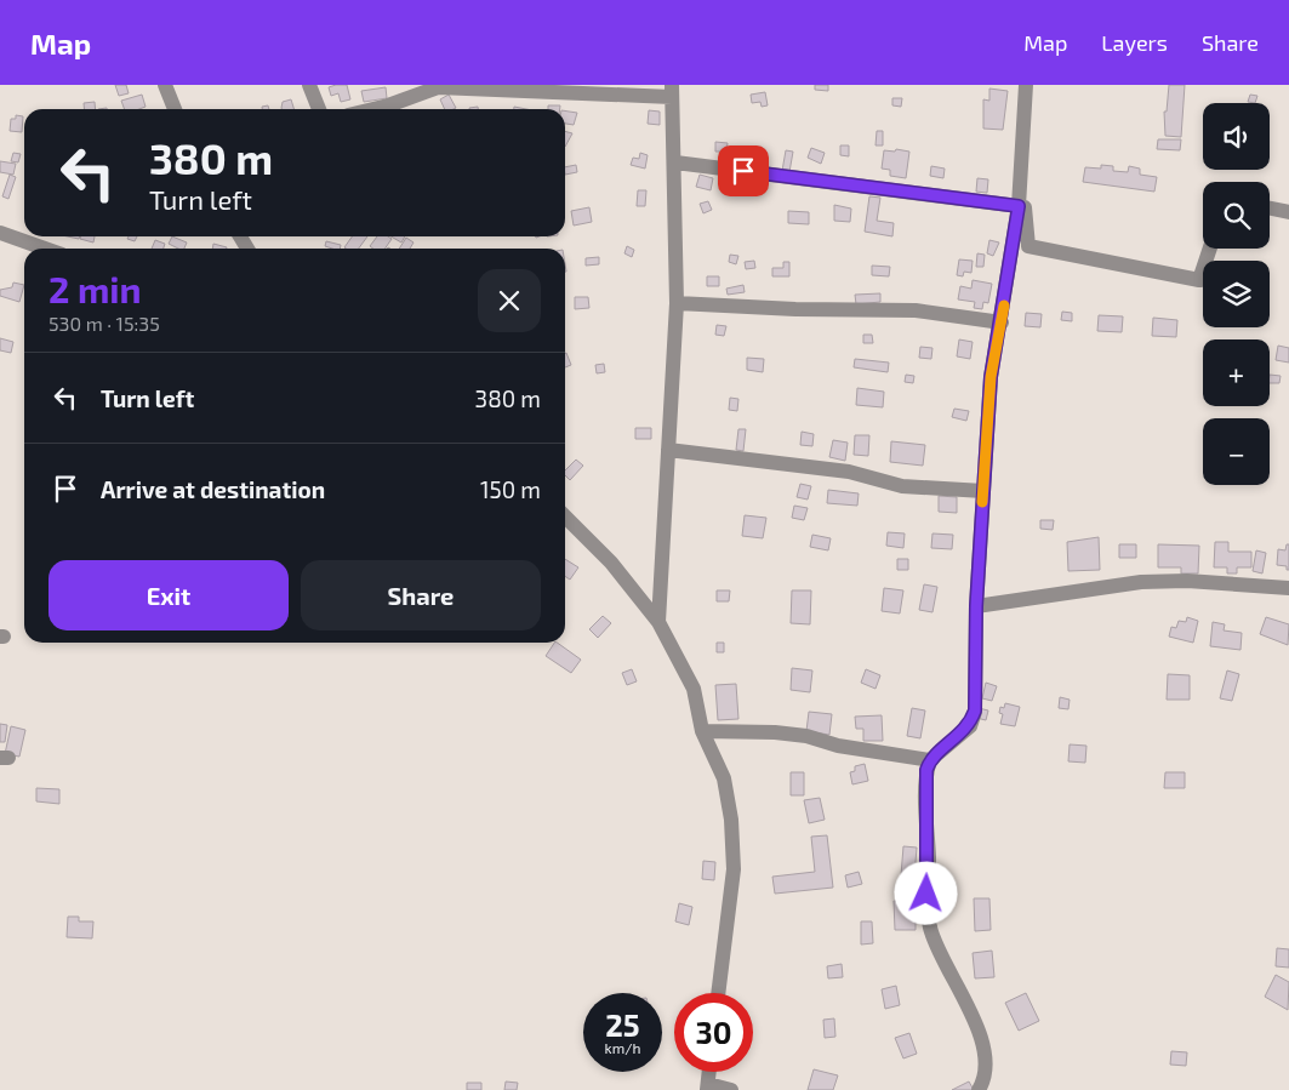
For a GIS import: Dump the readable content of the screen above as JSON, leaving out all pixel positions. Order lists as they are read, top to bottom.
{
  "page": {
    "header": "Map",
    "nav": ["Map", "Layers", "Share"],
    "map_buttons": ["+", "−"],
    "turn": ["380 m", "Turn left"],
    "heading": ["2 min", "530 m · 15:35"],
    "list": [
      {
        "name": "Turn left",
        "value": "380 m"
      },
      {
        "name": "Arrive at destination",
        "value": "150 m"
      }
    ],
    "buttons": ["Exit", "Share"],
    "speed": "25 km/h",
    "limit": "30"
  }
}
